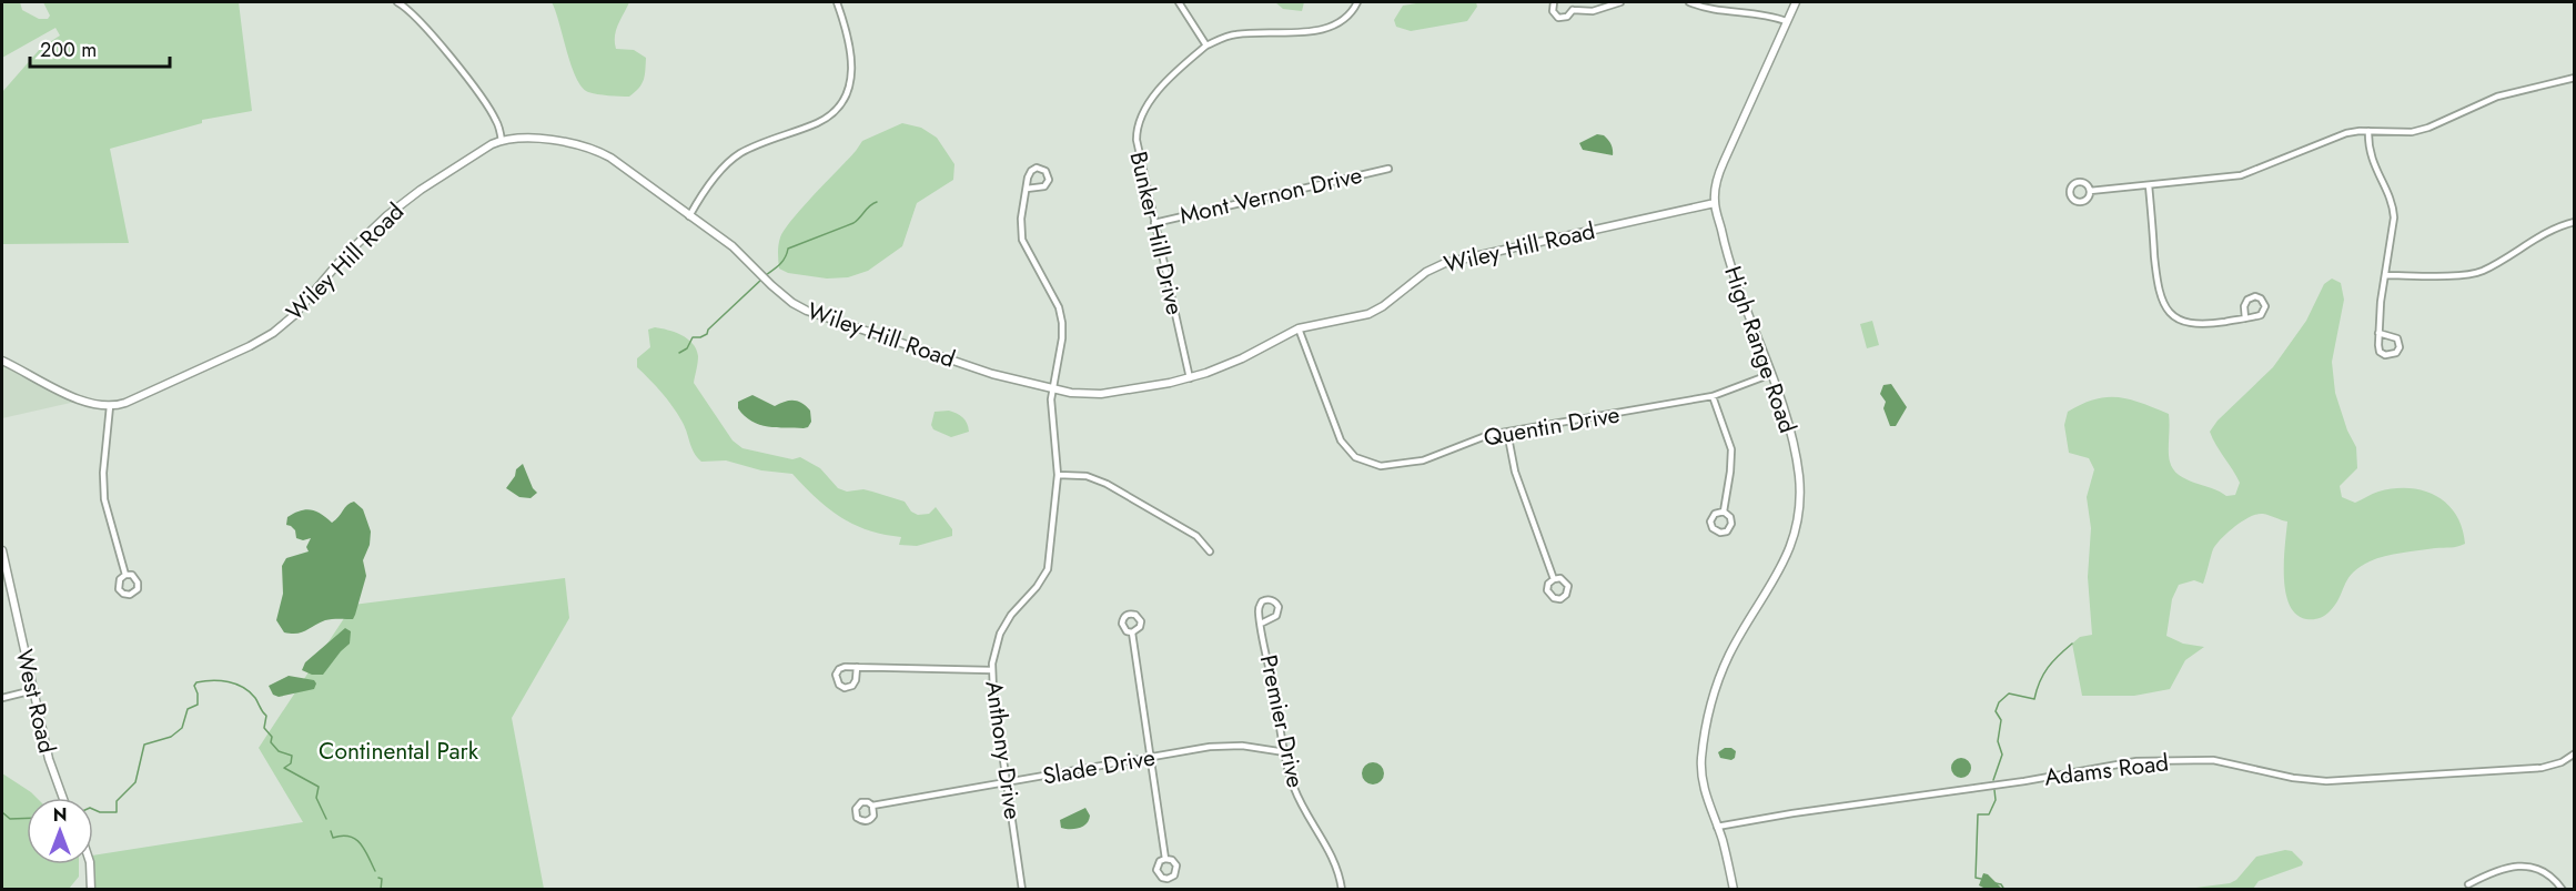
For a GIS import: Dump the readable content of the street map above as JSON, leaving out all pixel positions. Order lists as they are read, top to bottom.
{
  "streets": {
    "street": [
      "Mont Vernon Drive",
      "Bunker Hill Drive",
      "Wiley Hill Road",
      "High Range Road",
      "Quentin Drive",
      "West Road",
      "Premier Drive",
      "Anthony Drive",
      "Slade Drive",
      "Adams Road"
    ]
  },
  "crossings": [
    ["Mont Vernon Drive", "Bunker Hill Drive"],
    ["Bunker Hill Drive", "Wiley Hill Road"],
    ["Wiley Hill Road", "High Range Road"],
    ["Wiley Hill Road", "Quentin Drive"],
    ["Wiley Hill Road", "Anthony Drive"],
    ["High Range Road", "Quentin Drive"],
    ["High Range Road", "Adams Road"],
    ["Premier Drive", "Slade Drive"],
    ["Anthony Drive", "Slade Drive"]
  ],
  "parks": ["Continental Park"],
  "scale_bar": "200 m",
  "north": "top"
}
